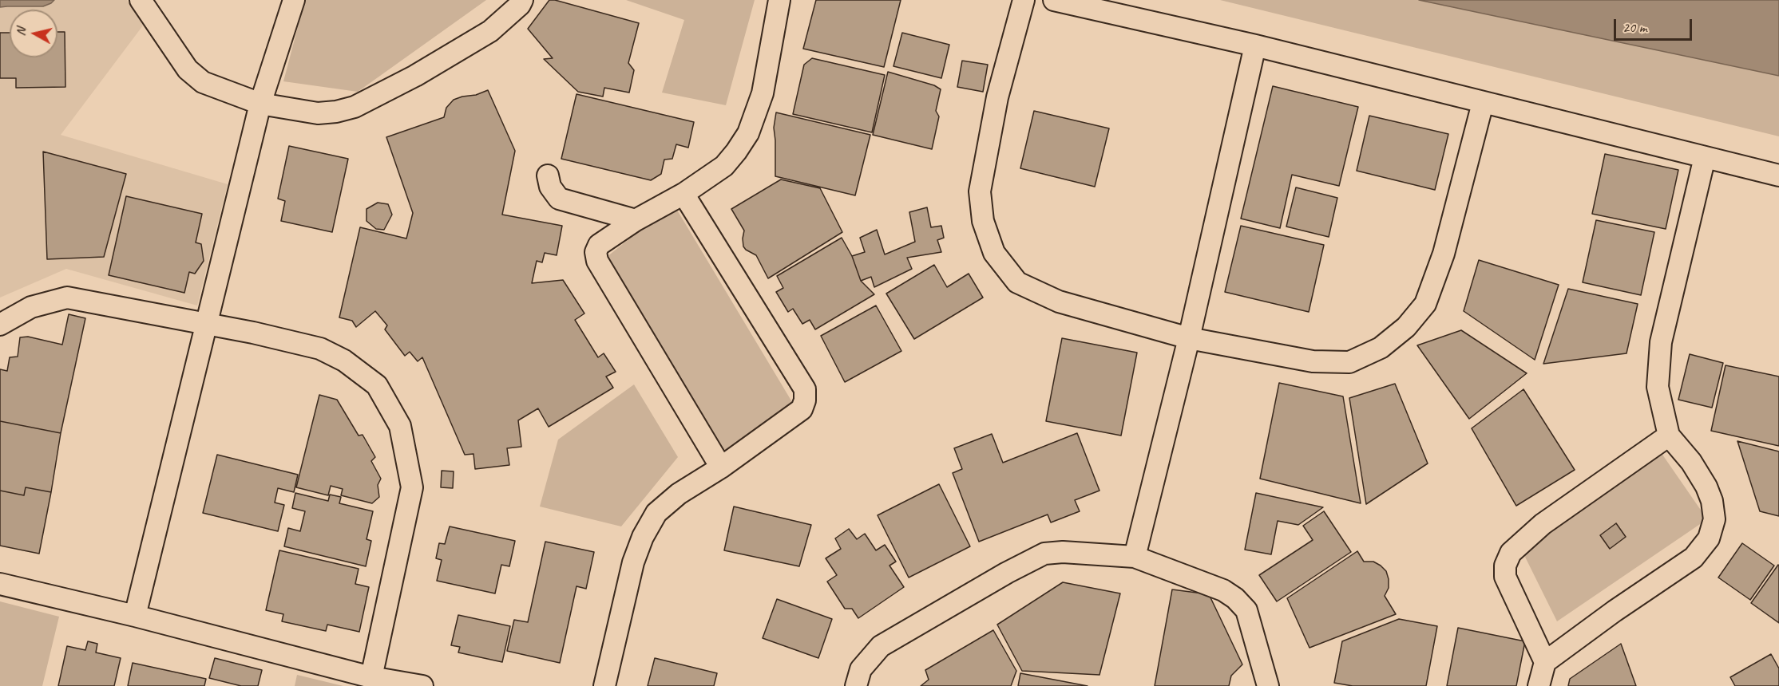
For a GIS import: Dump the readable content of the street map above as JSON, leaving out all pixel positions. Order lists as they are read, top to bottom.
{
  "scale_bar": "20 m",
  "north": "left"
}
